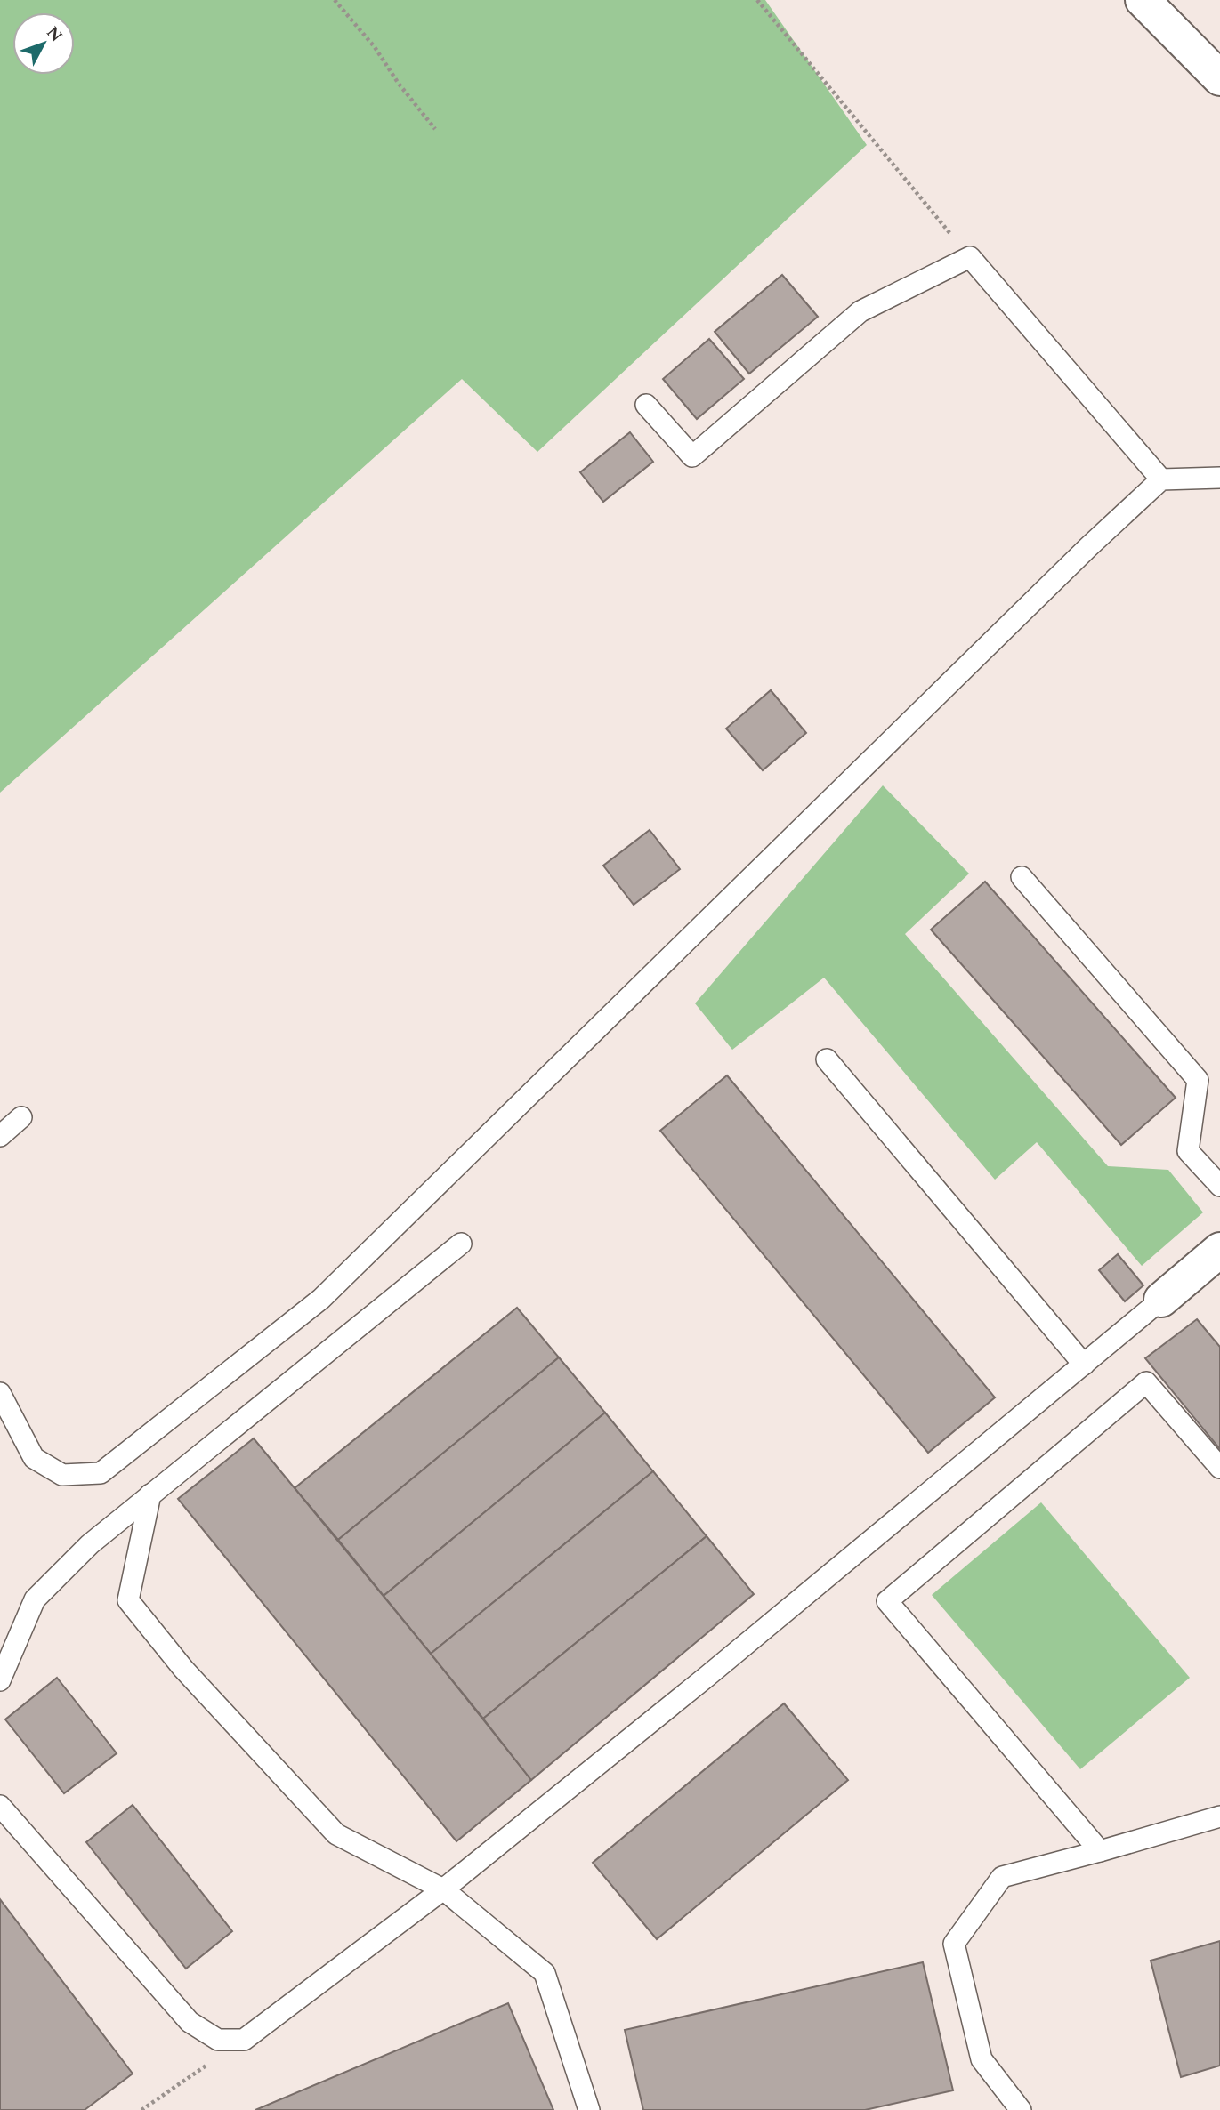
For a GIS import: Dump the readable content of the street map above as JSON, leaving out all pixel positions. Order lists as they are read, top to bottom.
{
  "north": "top right"
}
